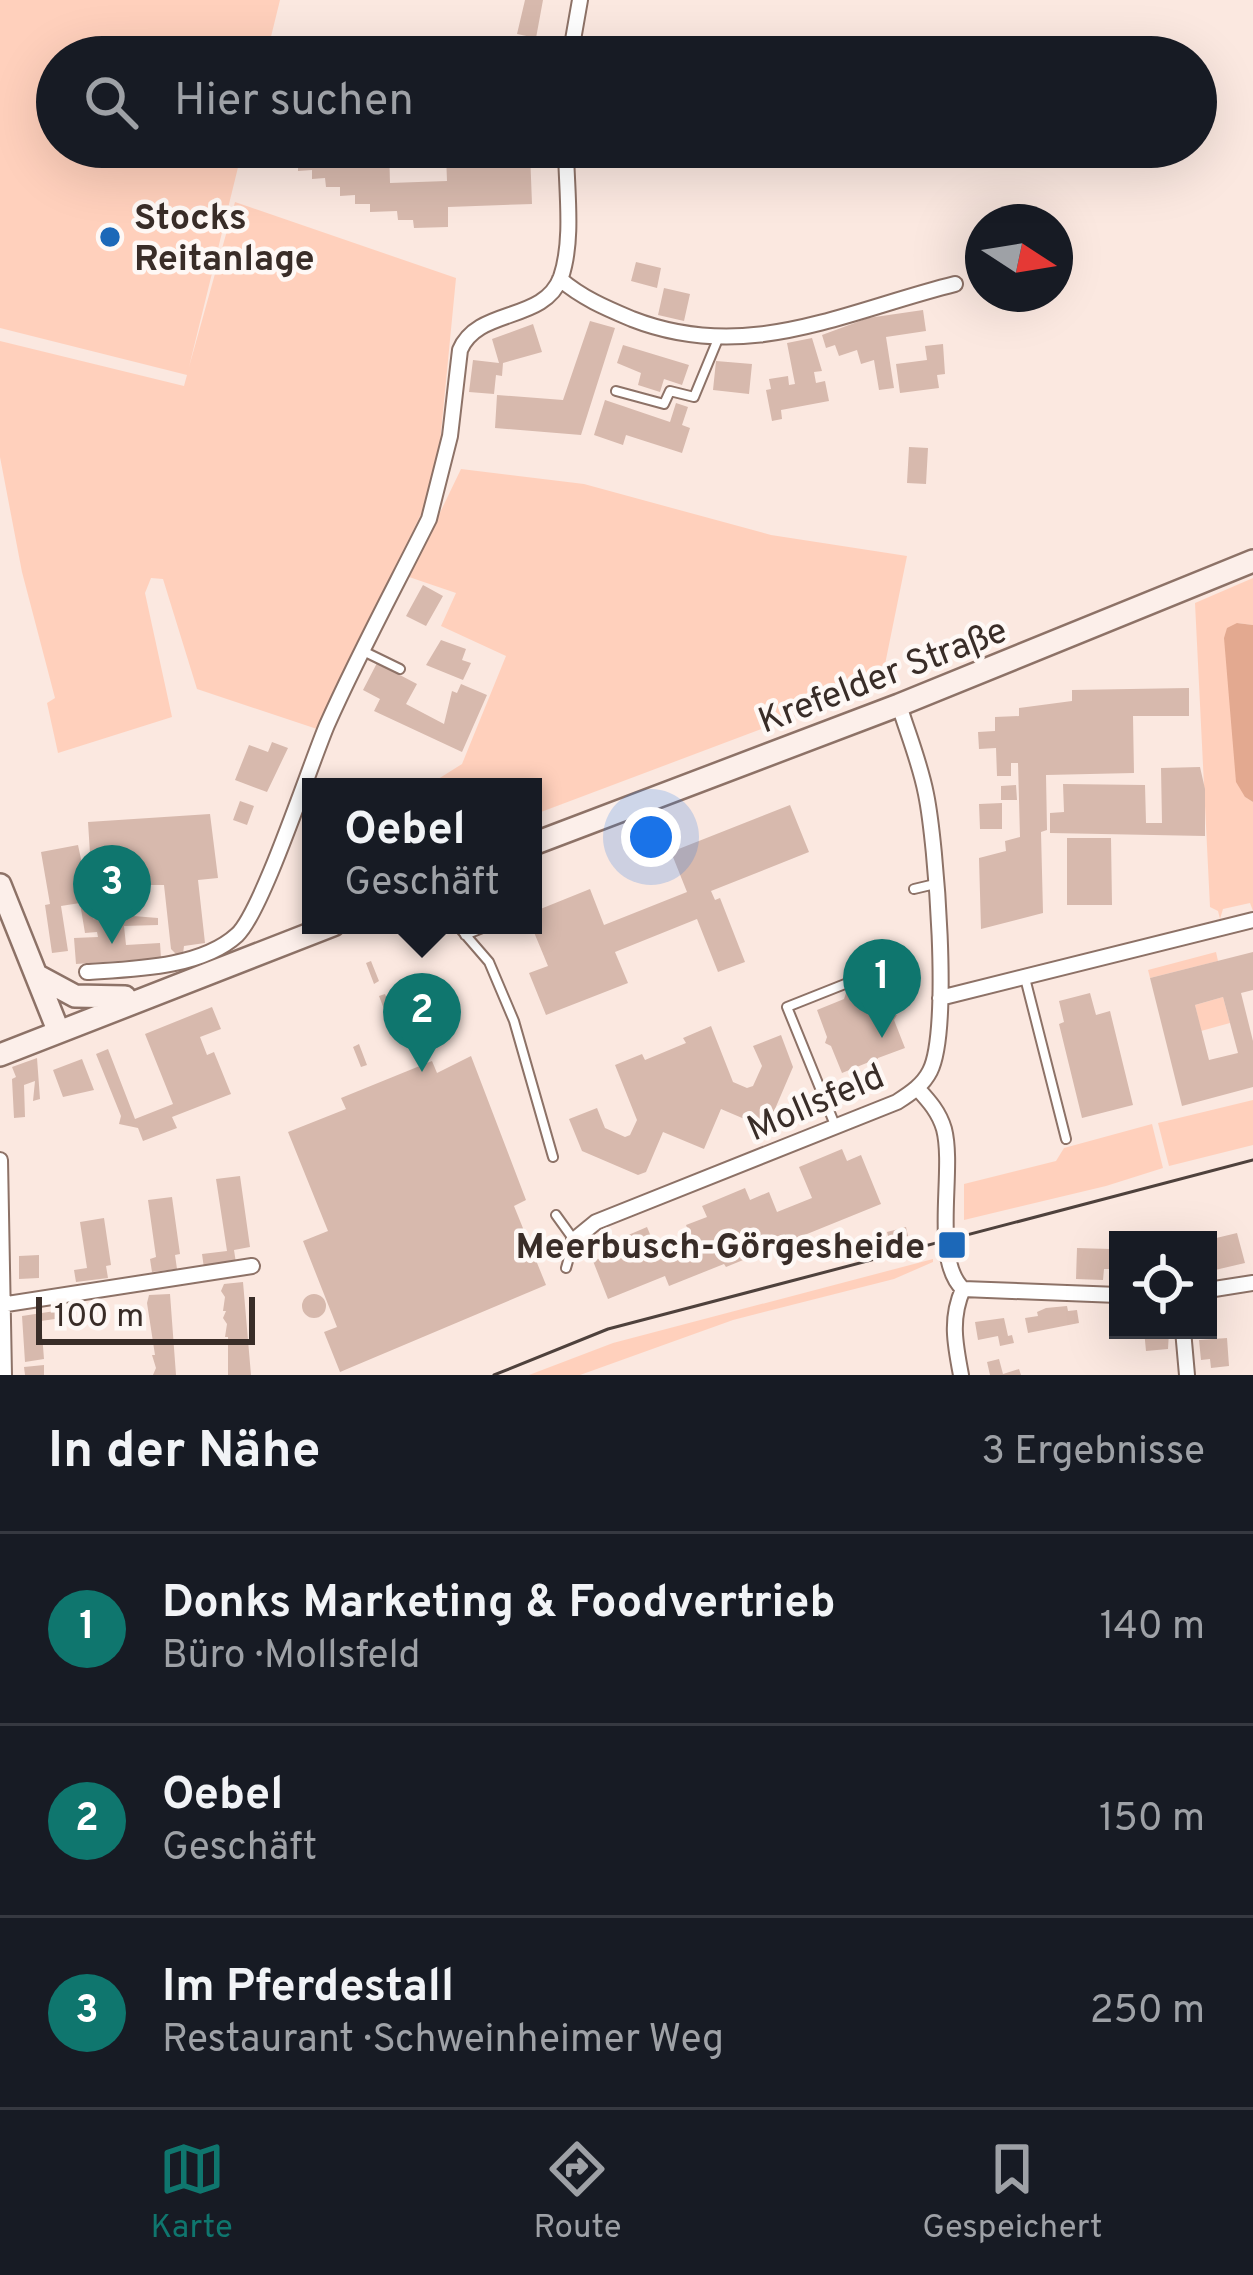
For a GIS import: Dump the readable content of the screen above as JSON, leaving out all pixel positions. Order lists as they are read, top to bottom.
{
  "streets": {
    "main road": ["Krefelder Straße"],
    "street": ["Mollsfeld"]
  },
  "crossings": [
    ["Krefelder Straße", "Mollsfeld"]
  ],
  "places": {
    "other": ["Stocks Reitanlage"],
    "transit": ["Meerbusch-Görgesheide"]
  },
  "scale_bar": "100 m",
  "north": "right",
  "page": {
    "search": "Hier suchen",
    "popup": ["Oebel", "Geschäft"],
    "pins": ["3", "1", "2"],
    "scale": "100 m",
    "heading": ["In der Nähe", "3 Ergebnisse"],
    "list": [
      {
        "mark": "1",
        "name": "Donks Marketing & Foodvertrieb",
        "note": "Büro · Mollsfeld",
        "value": "140 m"
      },
      {
        "mark": "2",
        "name": "Oebel",
        "note": "Geschäft",
        "value": "150 m"
      },
      {
        "mark": "3",
        "name": "Im Pferdestall",
        "note": "Restaurant · Schweinheimer Weg",
        "value": "250 m"
      }
    ],
    "nav": ["Karte", "Route", "Gespeichert"]
  }
}
